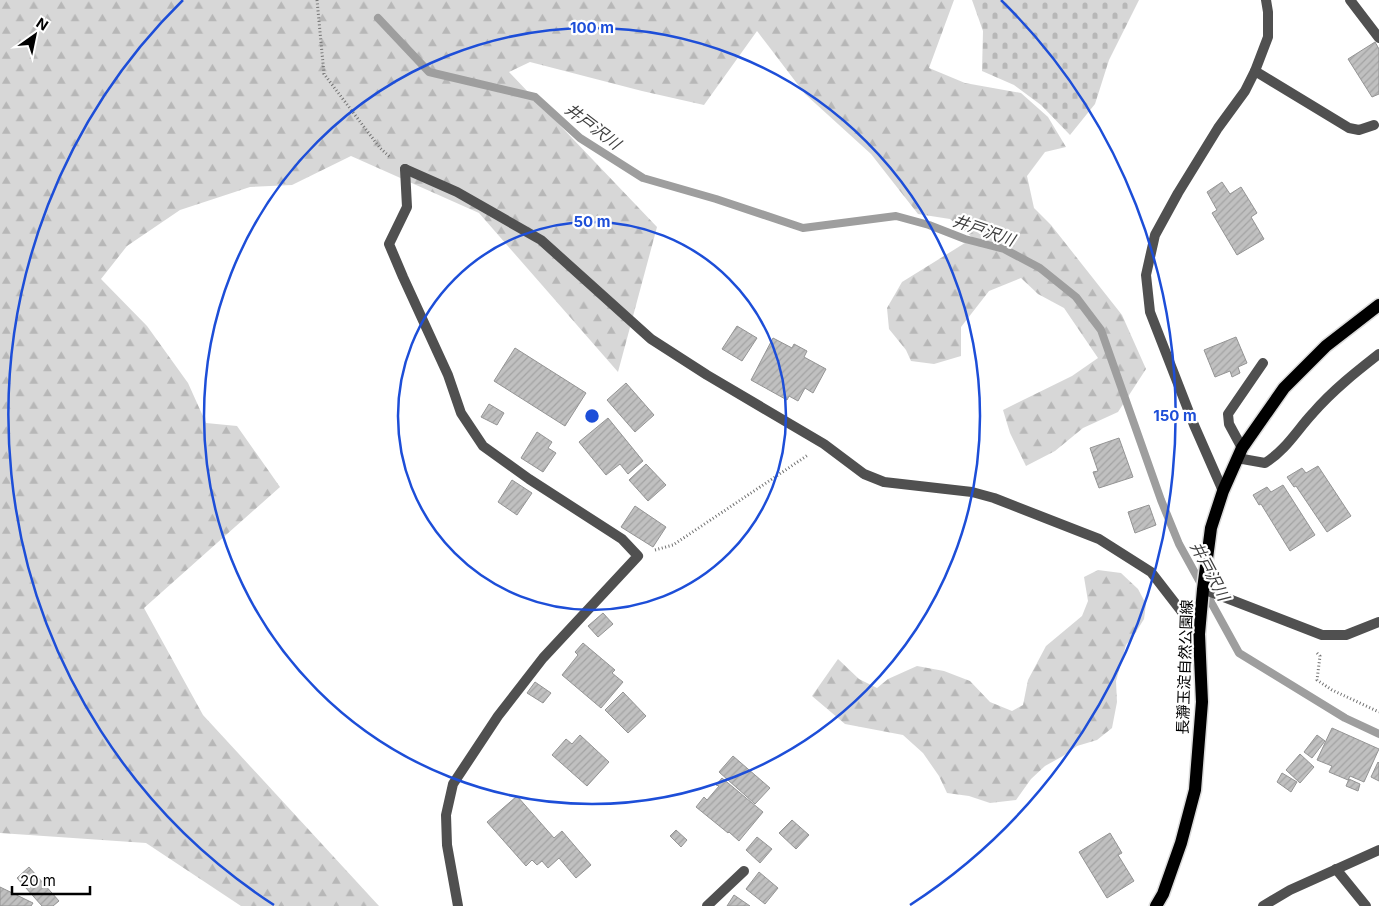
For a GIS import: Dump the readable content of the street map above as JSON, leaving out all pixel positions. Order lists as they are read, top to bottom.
{
  "streets": {
    "main road": ["長瀞玉淀自然公園線"]
  },
  "water": ["井戸沢川"],
  "scale_bar": "20 m",
  "north": "top right",
  "rings": ["100 m", "50 m", "150 m"]
}
